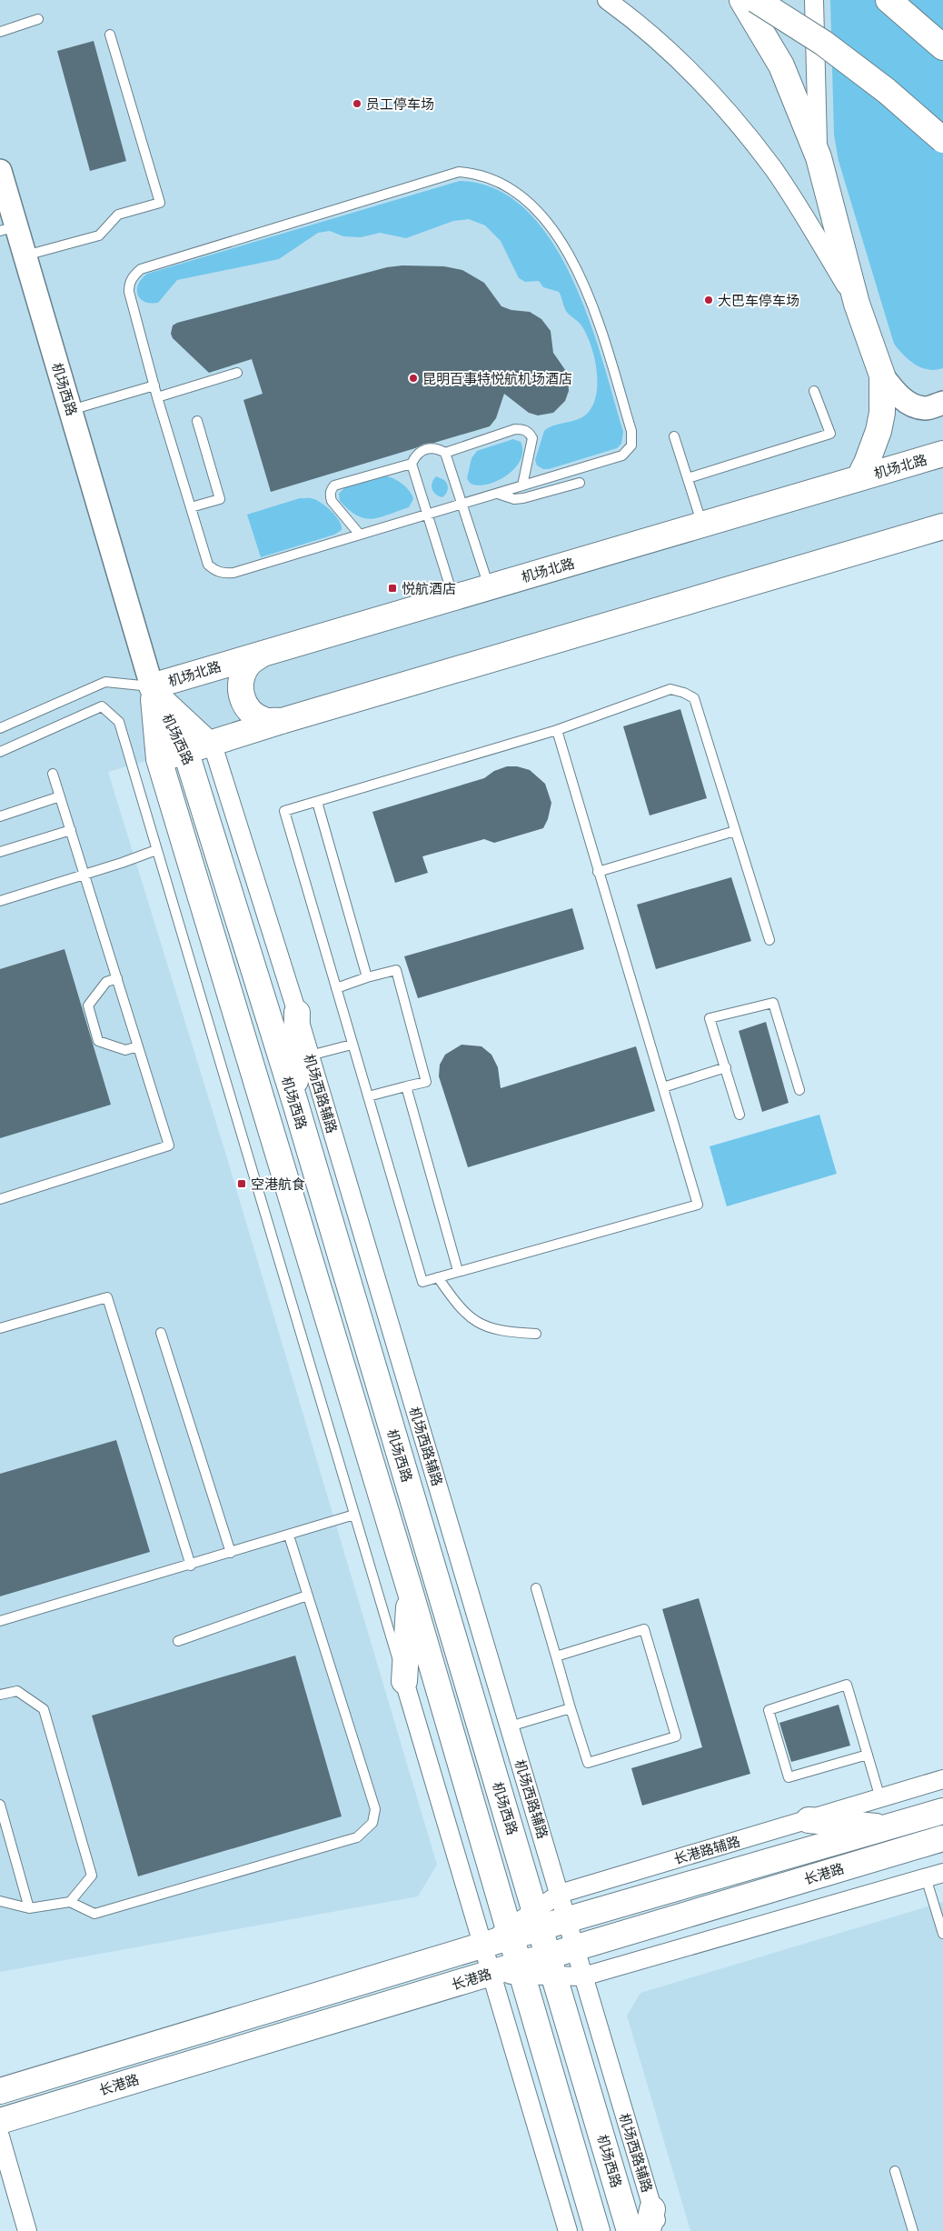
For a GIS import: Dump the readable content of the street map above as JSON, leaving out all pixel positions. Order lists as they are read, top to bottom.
{
  "streets": {
    "main road": ["机场西路", "机场北路", "长港路"],
    "street": ["机场西路辅路", "长港路辅路"]
  },
  "crossings": [
    ["机场西路", "机场北路"],
    ["机场西路", "机场西路辅路"],
    ["机场西路", "长港路辅路"],
    ["机场西路", "长港路"],
    ["机场北路", "机场西路辅路"],
    ["机场西路辅路", "长港路辅路"],
    ["机场西路辅路", "长港路"],
    ["长港路辅路", "长港路"]
  ],
  "places": {
    "other": ["员工停车场", "大巴车停车场", "昆明百事特悦航机场酒店"],
    "transit": ["悦航酒店", "空港航食"]
  }
}
